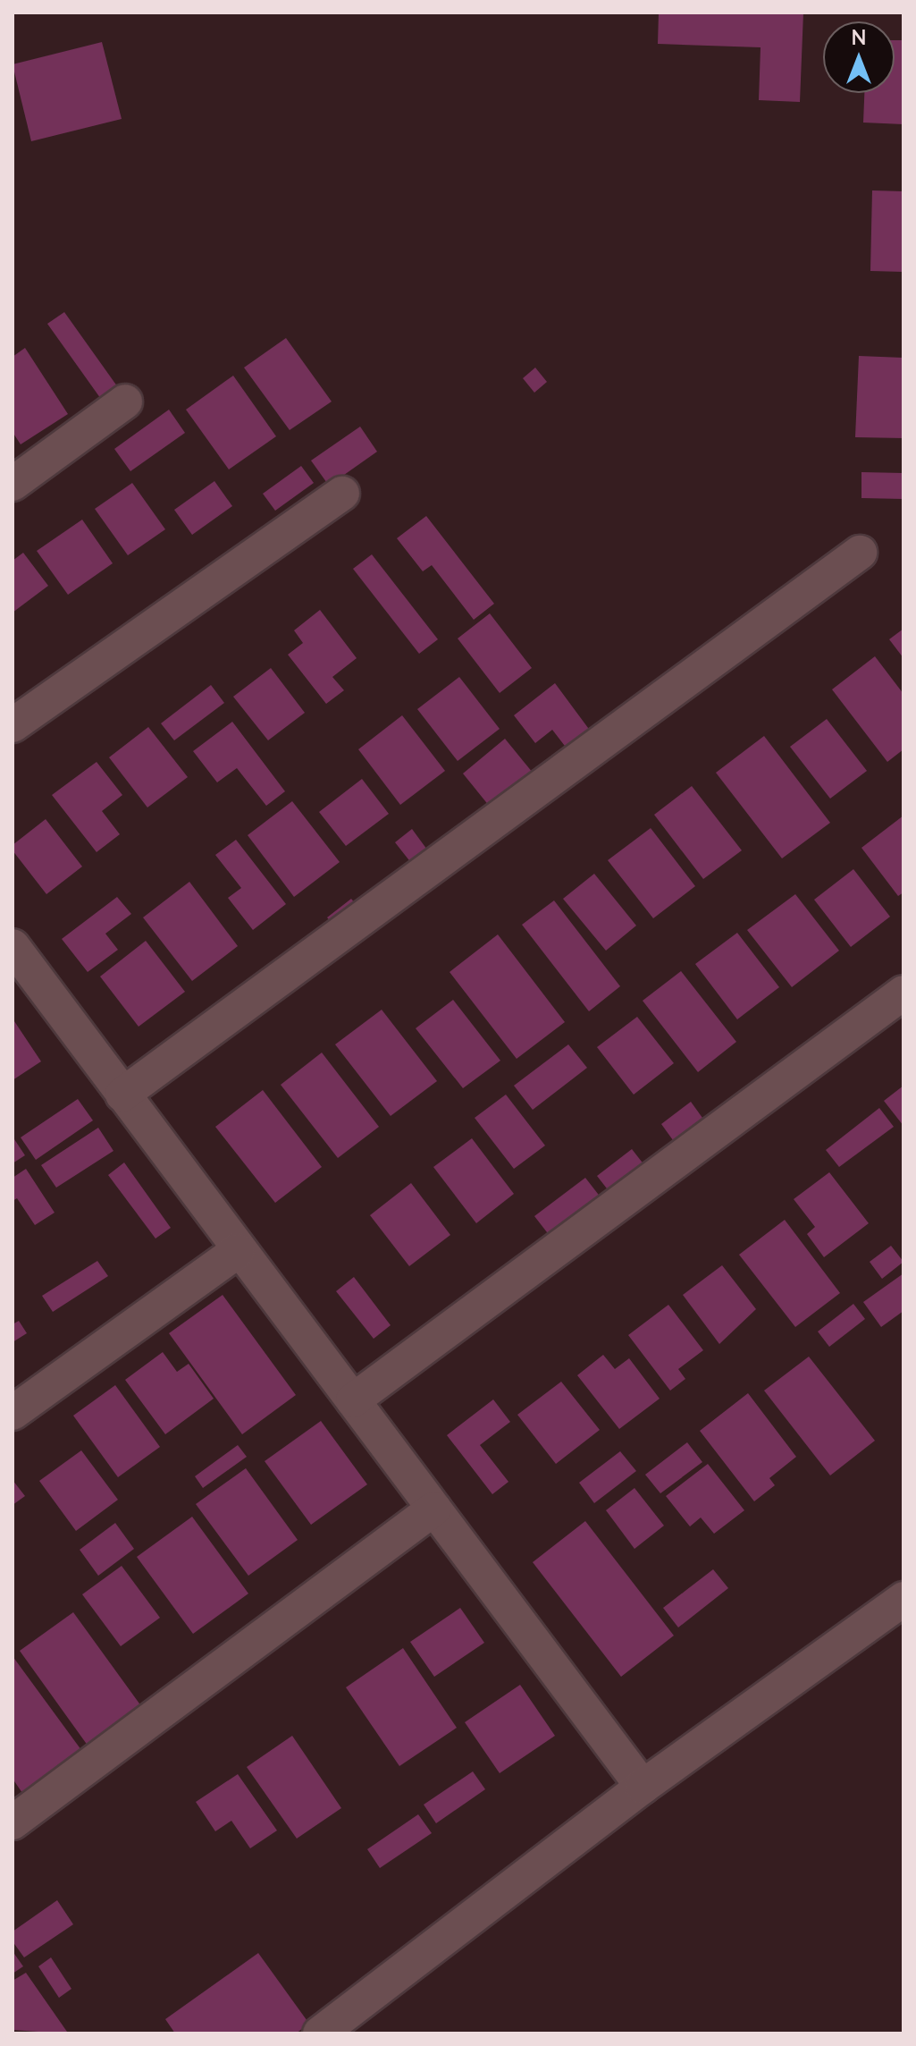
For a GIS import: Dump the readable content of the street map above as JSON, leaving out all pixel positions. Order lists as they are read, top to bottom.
{
  "north": "top"
}
